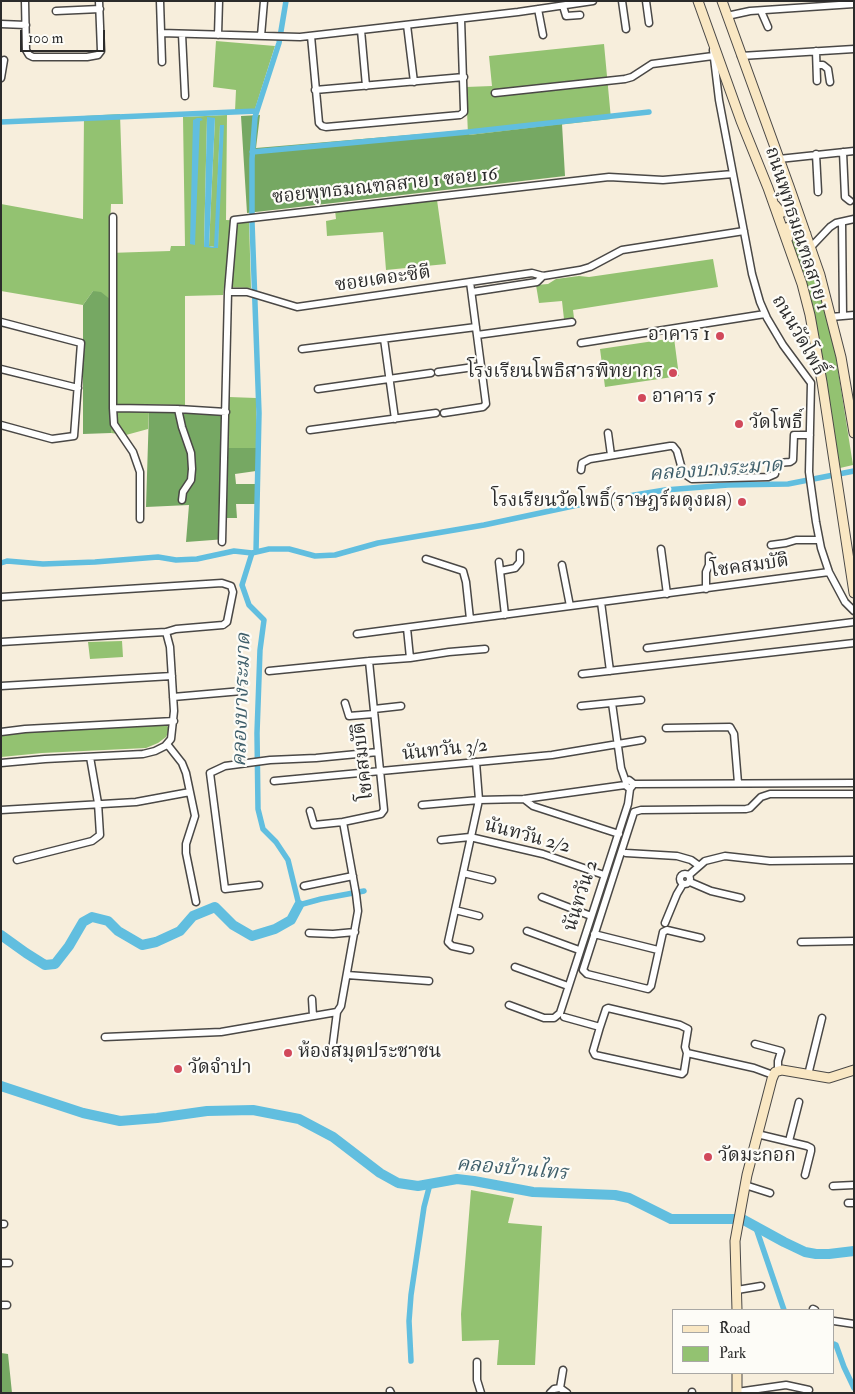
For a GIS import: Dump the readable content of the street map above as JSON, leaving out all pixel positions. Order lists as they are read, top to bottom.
{
  "streets": {
    "main road": ["ถนนพุทธมณฑลสาย 1"],
    "street": [
      "ซอยพุทธมณฑลสาย 1 ซอย 16",
      "ซอยเดอะซิตี",
      "ถนนวัดโพธิ์",
      "โชคสมบัติ",
      "นันทวัน 3/2",
      "นันทวัน 2/2",
      "นันทวัน 2"
    ]
  },
  "crossings": [
    ["ซอยพุทธมณฑลสาย 1 ซอย 16", "ซอยเดอะซิตี"],
    ["ซอยพุทธมณฑลสาย 1 ซอย 16", "ถนนวัดโพธิ์"],
    ["ถนนพุทธมณฑลสาย 1", "ถนนวัดโพธิ์"],
    ["ซอยเดอะซิตี", "ถนนวัดโพธิ์"],
    ["ถนนวัดโพธิ์", "โชคสมบัติ"],
    ["โชคสมบัติ", "นันทวัน 3/2"],
    ["นันทวัน 2/2", "นันทวัน 2"]
  ],
  "water": ["คลองบางระมาด", "คลองบ้านไทร"],
  "places": [
    "อาคาร 1",
    "โรงเรียนโพธิสารพิทยากร",
    "อาคาร 5",
    "วัดโพธิ์",
    "โรงเรียนวัดโพธิ์(ราษฎร์ผดุงผล)",
    "ห้องสมุดประชาชน",
    "วัดจำปา",
    "วัดมะกอก"
  ],
  "legend": ["Road", "Park"],
  "scale_bar": "100 m"
}
